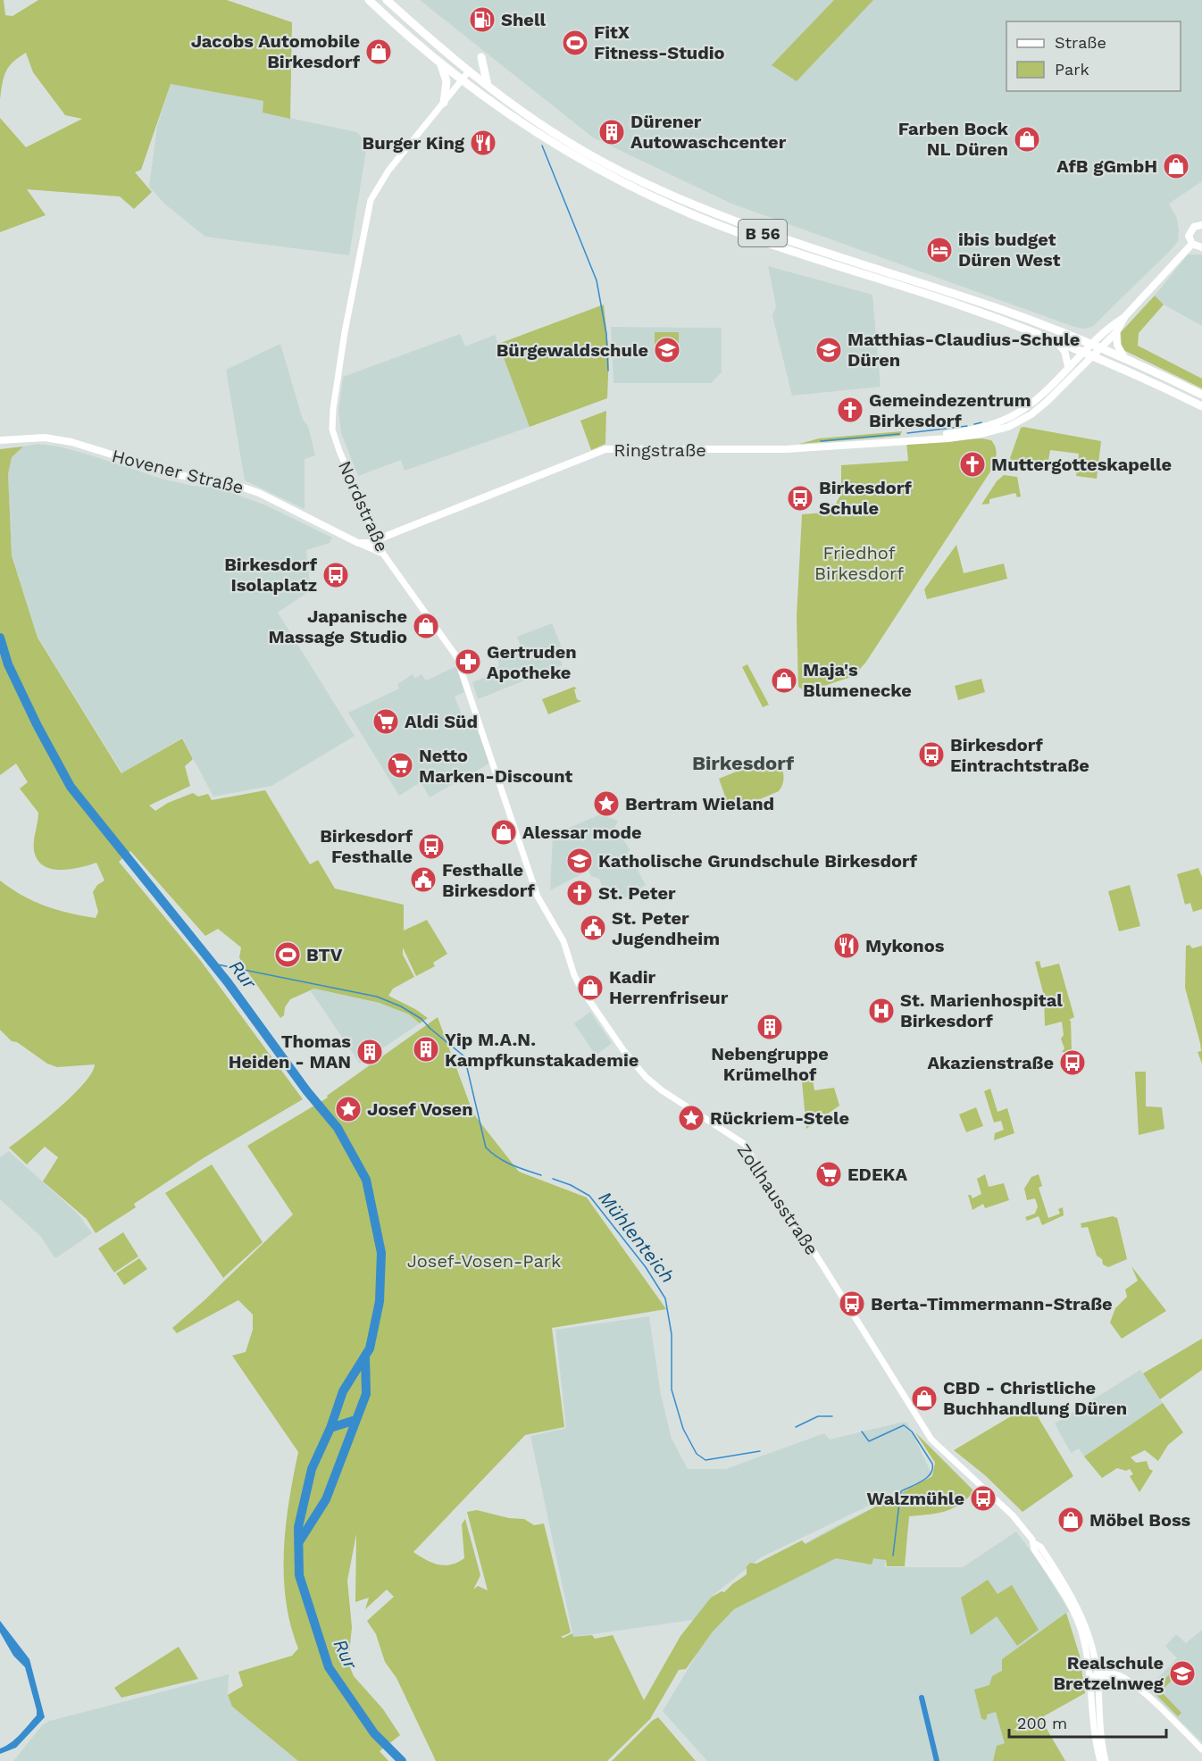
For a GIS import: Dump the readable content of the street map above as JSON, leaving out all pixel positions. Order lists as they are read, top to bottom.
{
  "streets": {
    "main road": ["B 56", "Ringstraße", "Hovener Straße"],
    "street": ["Nordstraße", "Zollhausstraße"]
  },
  "crossings": [
    ["B 56", "Nordstraße"],
    ["Ringstraße", "Nordstraße"],
    ["Nordstraße", "Zollhausstraße"]
  ],
  "districts": ["Birkesdorf"],
  "water": ["Rur", "Mühlenteich"],
  "parks": ["Friedhof Birkesdorf", "Josef-Vosen-Park"],
  "places": {
    "fuel station": ["Shell"],
    "sports": ["FitX Fitness-Studio", "BTV"],
    "shop": [
      "Jacobs Automobile Birkesdorf",
      "Farben Bock NL Düren",
      "AfB gGmbH",
      "Japanische Massage Studio",
      "Maja's Blumenecke",
      "Alessar mode",
      "Kadir Herrenfriseur",
      "CBD - Christliche Buchhandlung Düren",
      "Möbel Boss"
    ],
    "building": [
      "Dürener Autowaschcenter",
      "Nebengruppe Krümelhof",
      "Yip M.A.N. Kampfkunstakademie",
      "Thomas Heiden - MAN"
    ],
    "restaurant": ["Burger King", "Mykonos"],
    "hotel": ["ibis budget Düren West"],
    "school or university": [
      "Bürgewaldschule",
      "Matthias-Claudius-Schule Düren",
      "Katholische Grundschule Birkesdorf",
      "Realschule Bretzelnweg"
    ],
    "church": ["Gemeindezentrum Birkesdorf", "Muttergotteskapelle", "St. Peter"],
    "bus stop": [
      "Birkesdorf Schule",
      "Birkesdorf Isolaplatz",
      "Birkesdorf Eintrachtstraße",
      "Birkesdorf Festhalle",
      "Akazienstraße",
      "Berta-Timmermann-Straße",
      "Walzmühle"
    ],
    "pharmacy": ["Gertruden Apotheke"],
    "supermarket": ["Aldi Süd", "Netto Marken-Discount", "EDEKA"],
    "place": ["Bertram Wieland", "Josef Vosen", "Rückriem-Stele"],
    "public building": ["Festhalle Birkesdorf", "St. Peter Jugendheim"],
    "hospital": ["St. Marienhospital Birkesdorf"]
  },
  "legend": ["Straße", "Park"],
  "scale_bar": "200 m"
}
